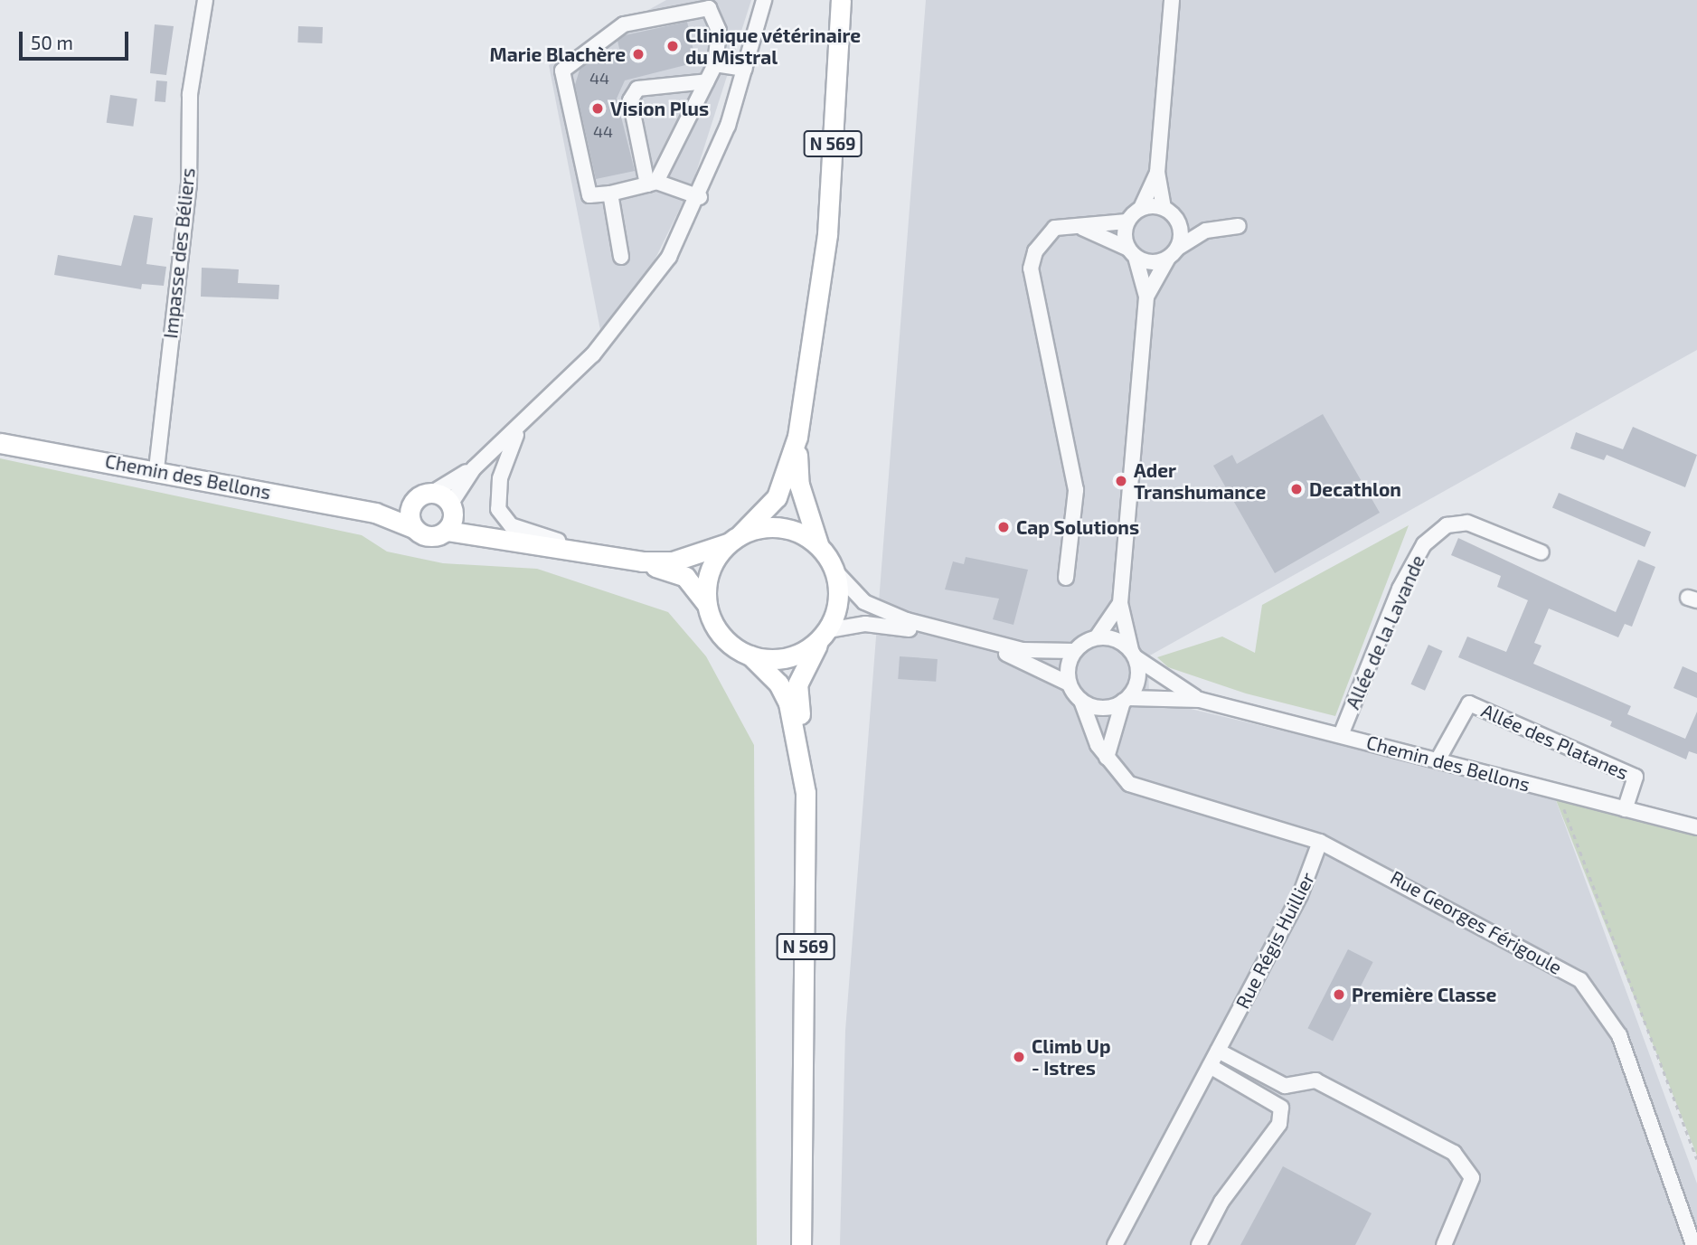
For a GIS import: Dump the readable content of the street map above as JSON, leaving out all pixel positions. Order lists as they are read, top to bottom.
{
  "streets": {
    "main road": ["N 569", "Chemin des Bellons"],
    "street": [
      "Impasse des Béliers",
      "Allée de la Lavande",
      "Allée des Platanes",
      "Rue Georges Férigoule",
      "Rue Régis Huillier"
    ]
  },
  "crossings": [
    ["Impasse des Béliers", "Chemin des Bellons"],
    ["Chemin des Bellons", "Allée de la Lavande"],
    ["Chemin des Bellons", "Allée des Platanes"],
    ["Rue Georges Férigoule", "Rue Régis Huillier"]
  ],
  "places": [
    "Clinique vétérinaire du Mistral",
    "Marie Blachère",
    "Vision Plus",
    "Ader Transhumance",
    "Decathlon",
    "Cap Solutions",
    "Première Classe",
    "Climb Up - Istres"
  ],
  "house_numbers": ["44", "44"],
  "scale_bar": "50 m"
}
